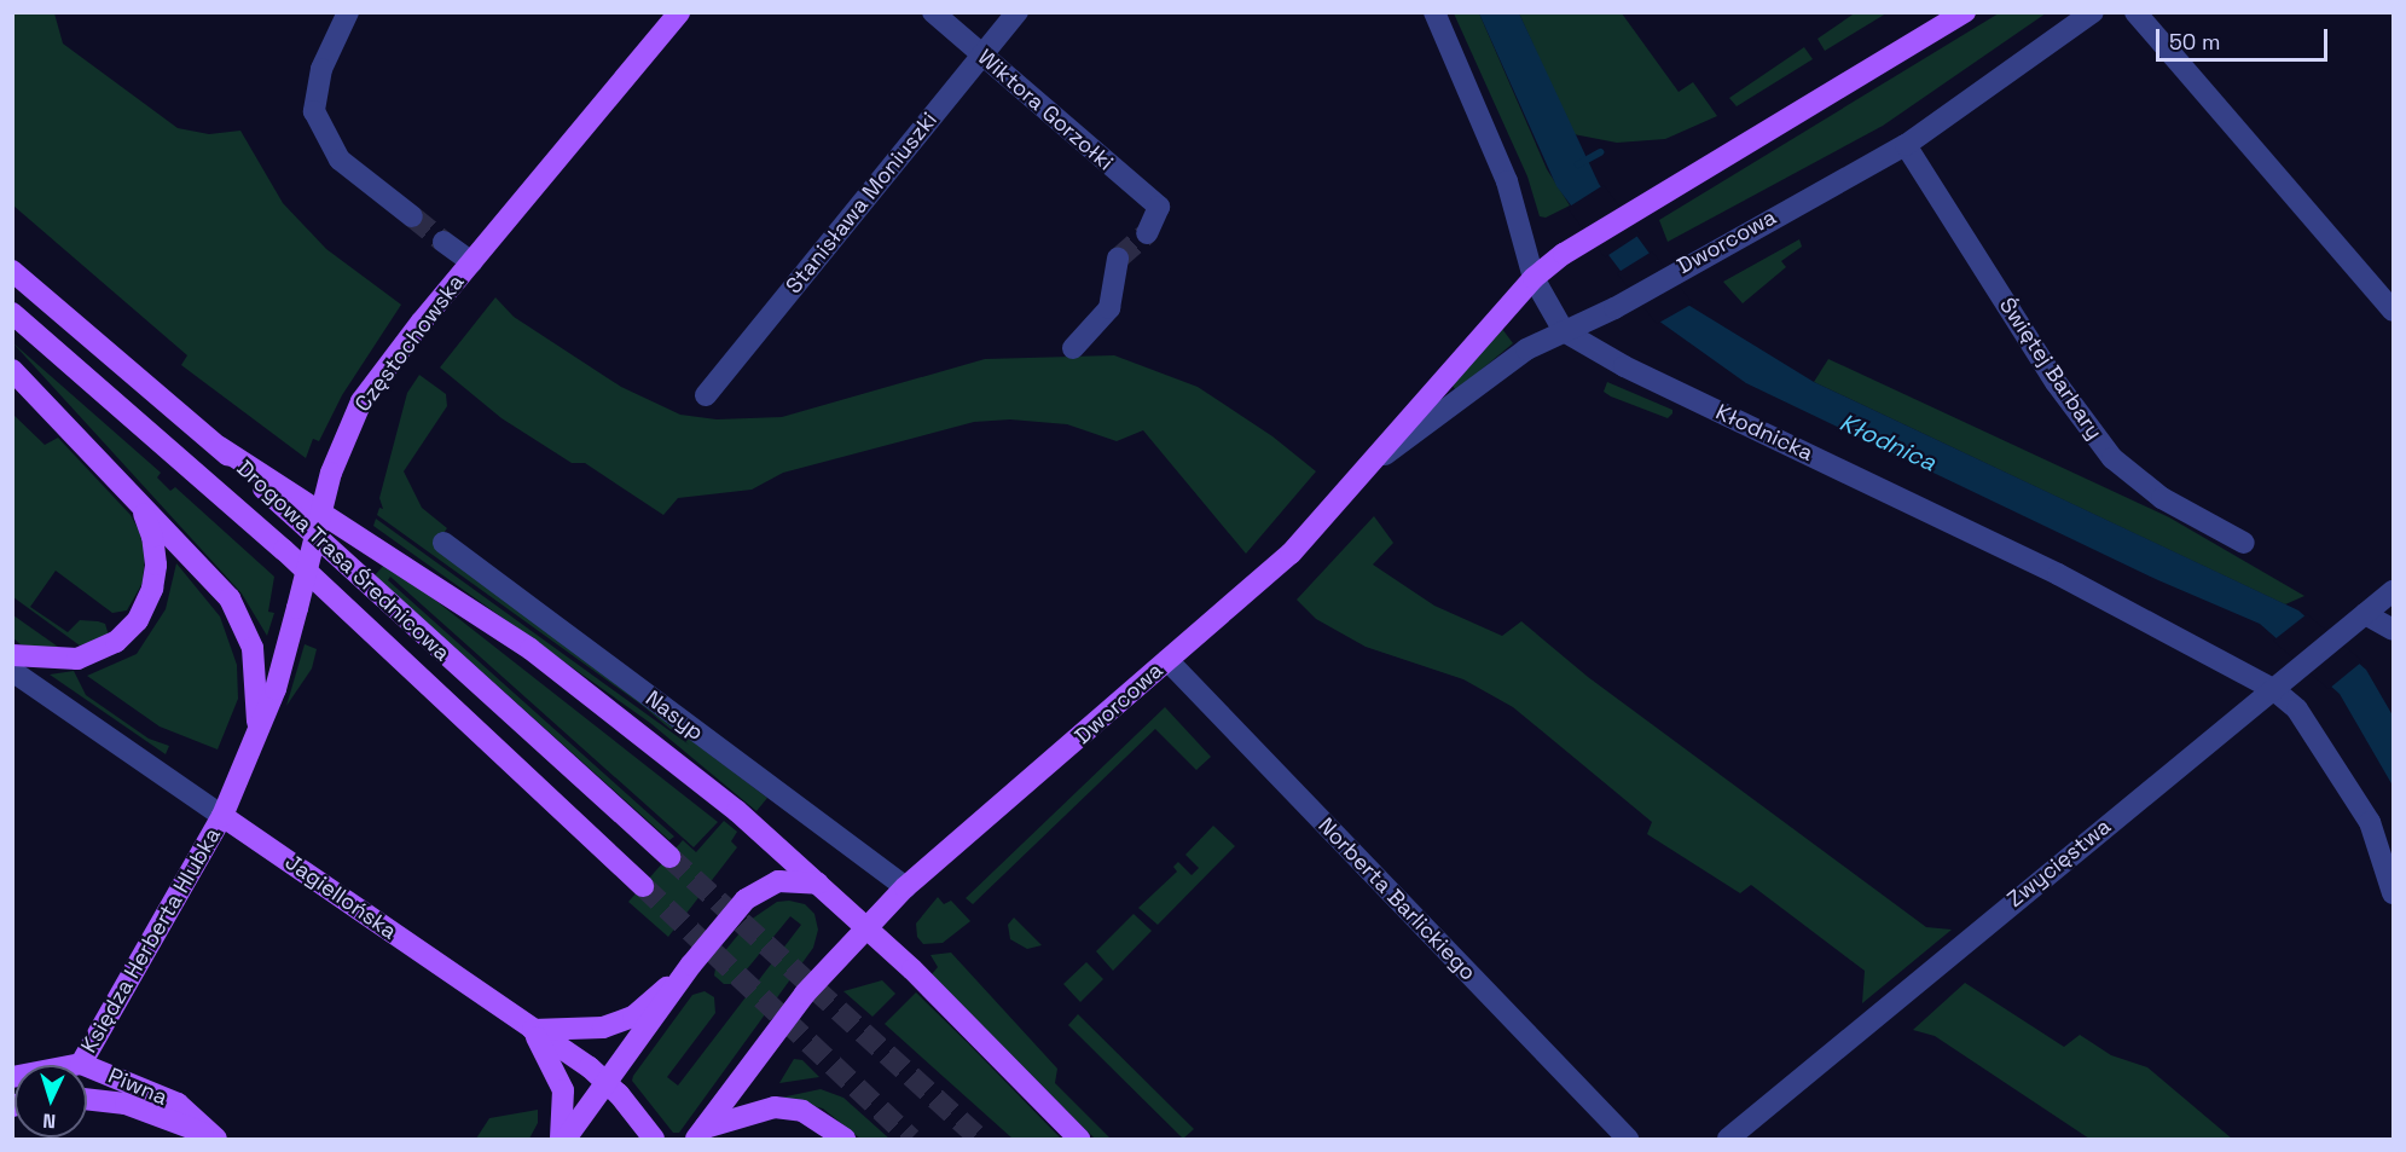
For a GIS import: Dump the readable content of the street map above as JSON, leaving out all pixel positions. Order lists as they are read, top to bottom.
{
  "streets": {
    "main road": [
      "Dworcowa",
      "Częstochowska",
      "Drogowa Trasa Średnicowa",
      "Jagiellońska",
      "Księdza Herberta Hlubka",
      "Piwna"
    ],
    "street": [
      "Wiktora Gorzołki",
      "Stanisława Moniuszki",
      "Świętej Barbary",
      "Kłodnicka",
      "Nasyp",
      "Zwycięstwa",
      "Norberta Barlickiego"
    ]
  },
  "crossings": [
    ["Wiktora Gorzołki", "Stanisława Moniuszki"],
    ["Dworcowa", "Świętej Barbary"],
    ["Dworcowa", "Kłodnicka"],
    ["Dworcowa", "Nasyp"],
    ["Dworcowa", "Norberta Barlickiego"],
    ["Częstochowska", "Jagiellońska"],
    ["Częstochowska", "Księdza Herberta Hlubka"],
    ["Kłodnicka", "Zwycięstwa"],
    ["Jagiellońska", "Księdza Herberta Hlubka"],
    ["Księdza Herberta Hlubka", "Piwna"]
  ],
  "water": ["Kłodnica"],
  "scale_bar": "50 m",
  "north": "bottom"
}
